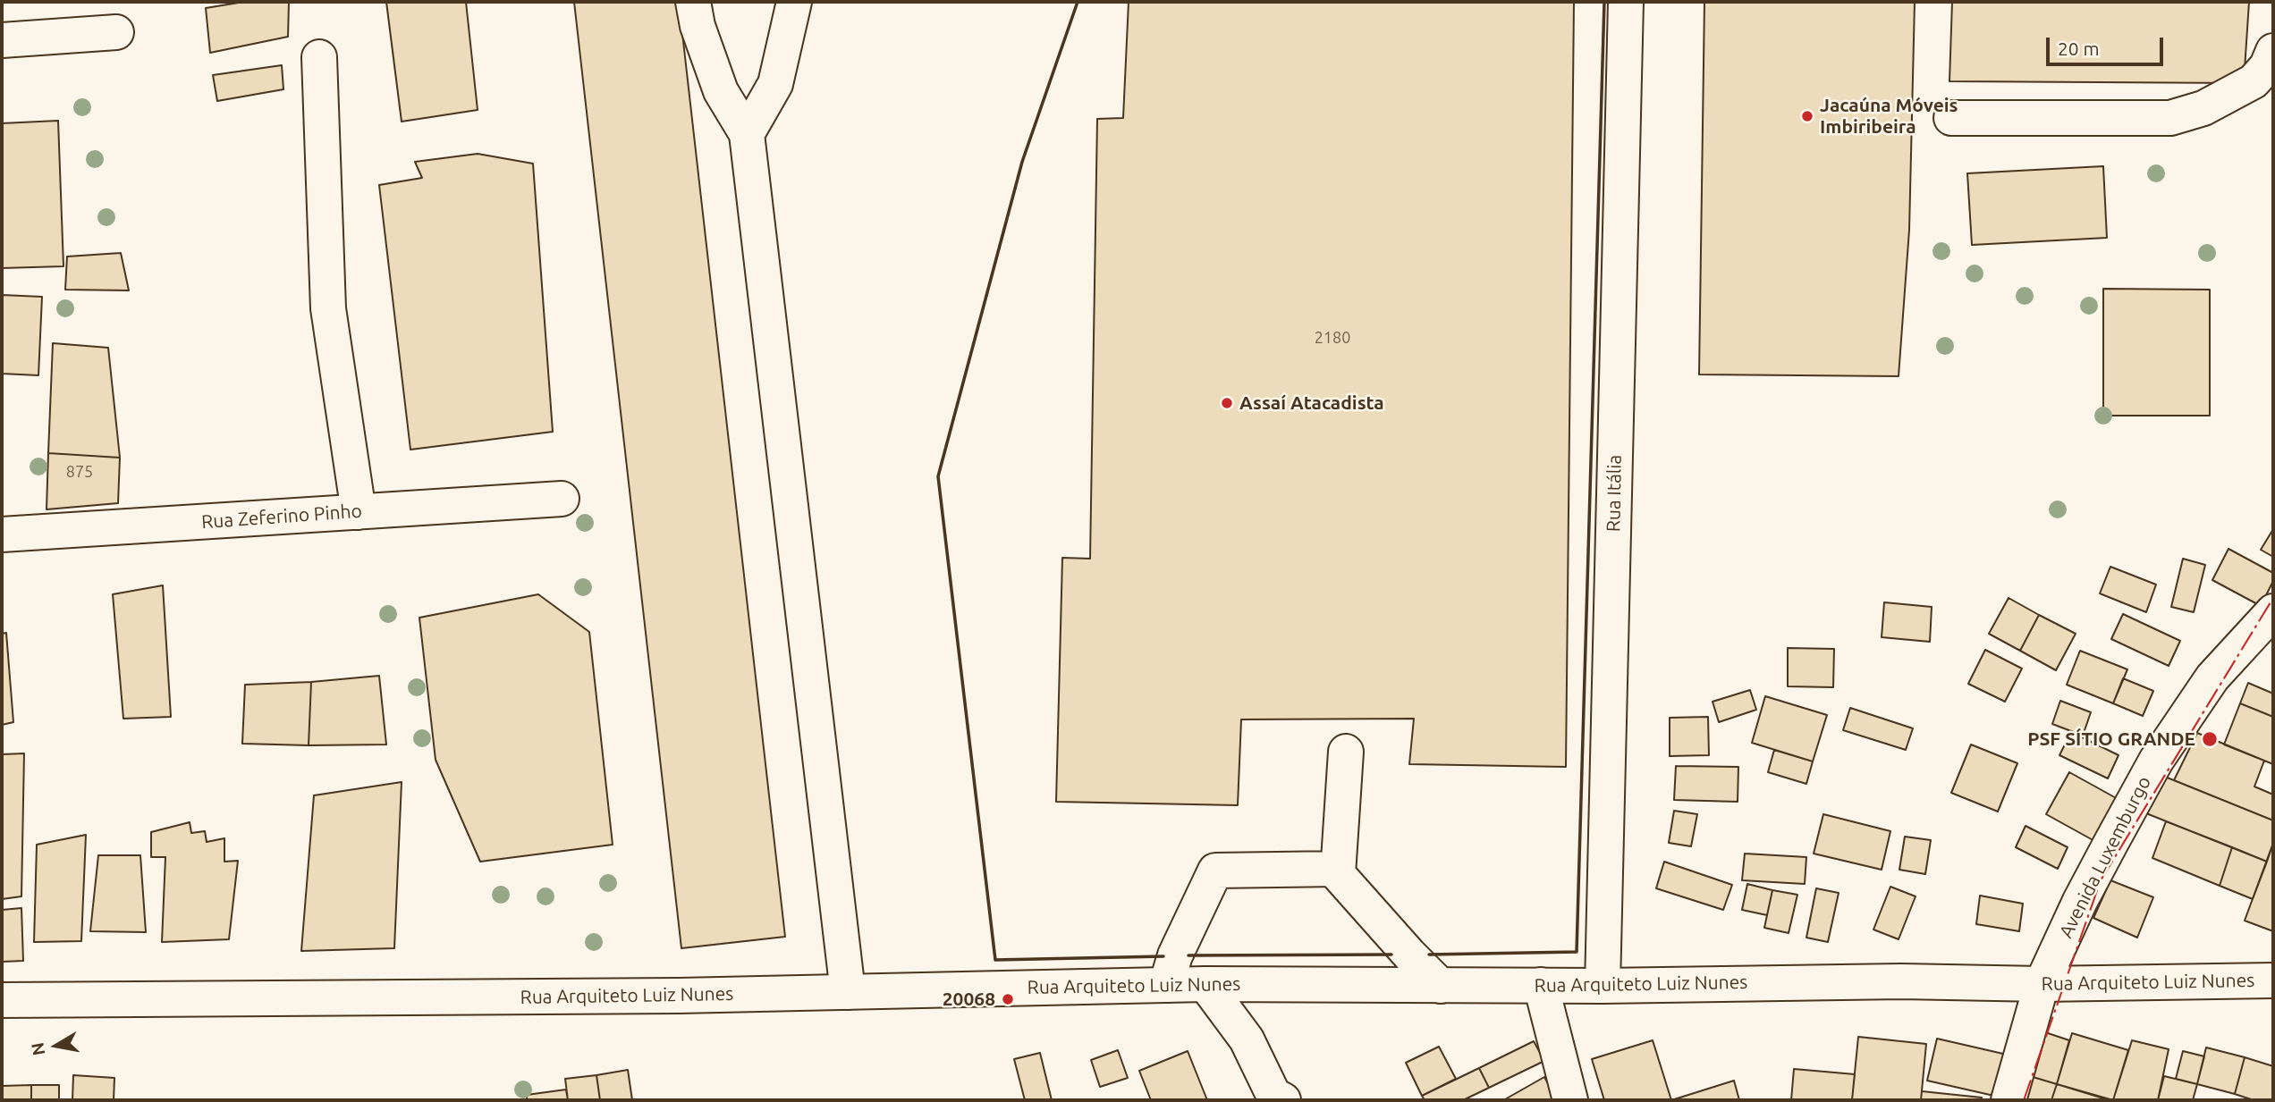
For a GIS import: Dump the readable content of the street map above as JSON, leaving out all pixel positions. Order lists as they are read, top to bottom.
{
  "streets": {
    "street": [
      "Rua Itália",
      "Rua Zeferino Pinho",
      "Avenida Luxemburgo",
      "Rua Arquiteto Luiz Nunes"
    ]
  },
  "crossings": [
    ["Rua Itália", "Rua Arquiteto Luiz Nunes"],
    ["Avenida Luxemburgo", "Rua Arquiteto Luiz Nunes"]
  ],
  "places": [
    "Jacaúna Móveis Imbiribeira",
    "Assaí Atacadista",
    "PSF SÍTIO GRANDE",
    "20068"
  ],
  "house_numbers": ["2180", "875"],
  "scale_bar": "20 m",
  "north": "left"
}
